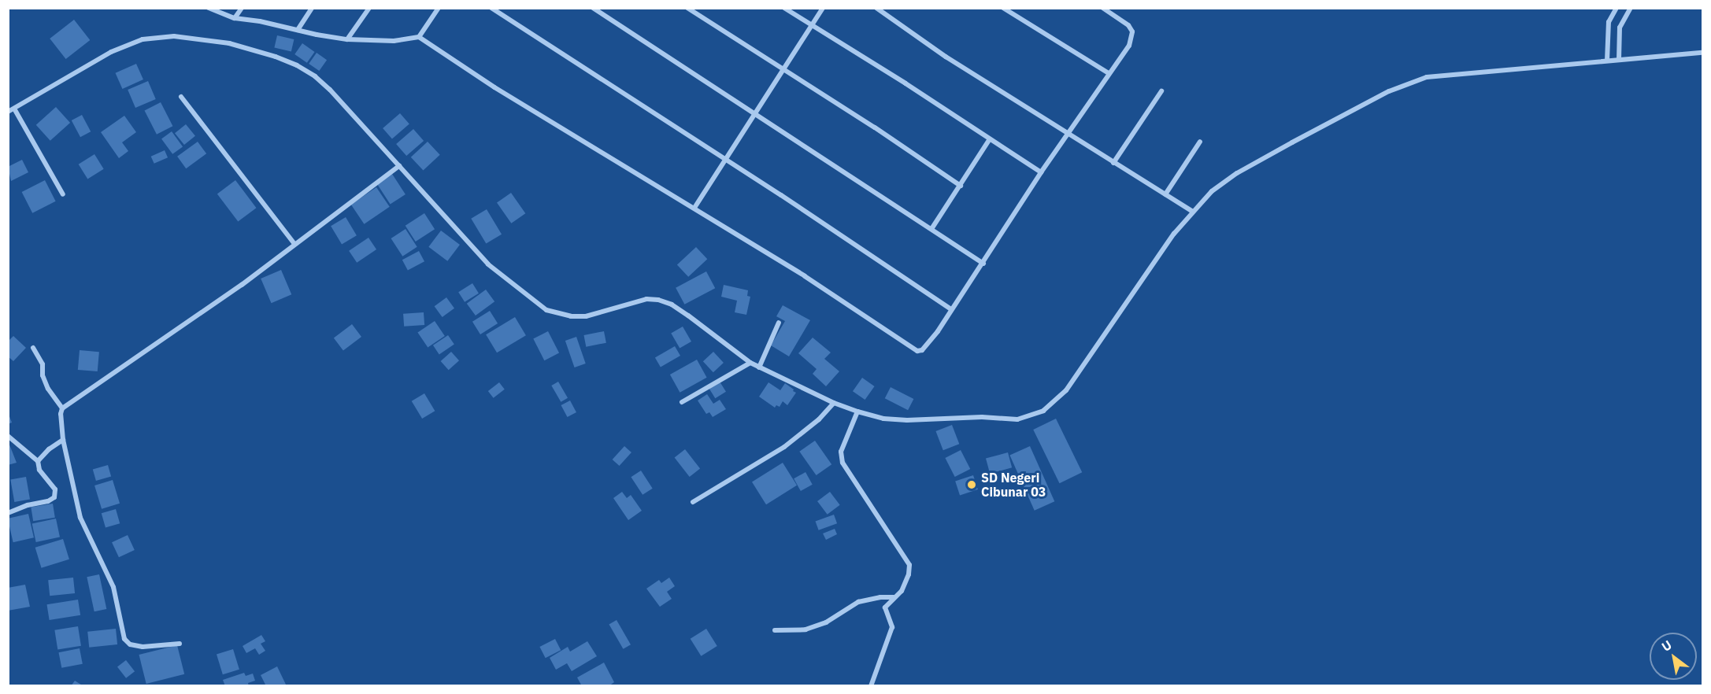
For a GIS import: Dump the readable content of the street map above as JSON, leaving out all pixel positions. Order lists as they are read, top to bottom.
{
  "places": ["SD Negeri Cibunar 03"],
  "north": "top left"
}
